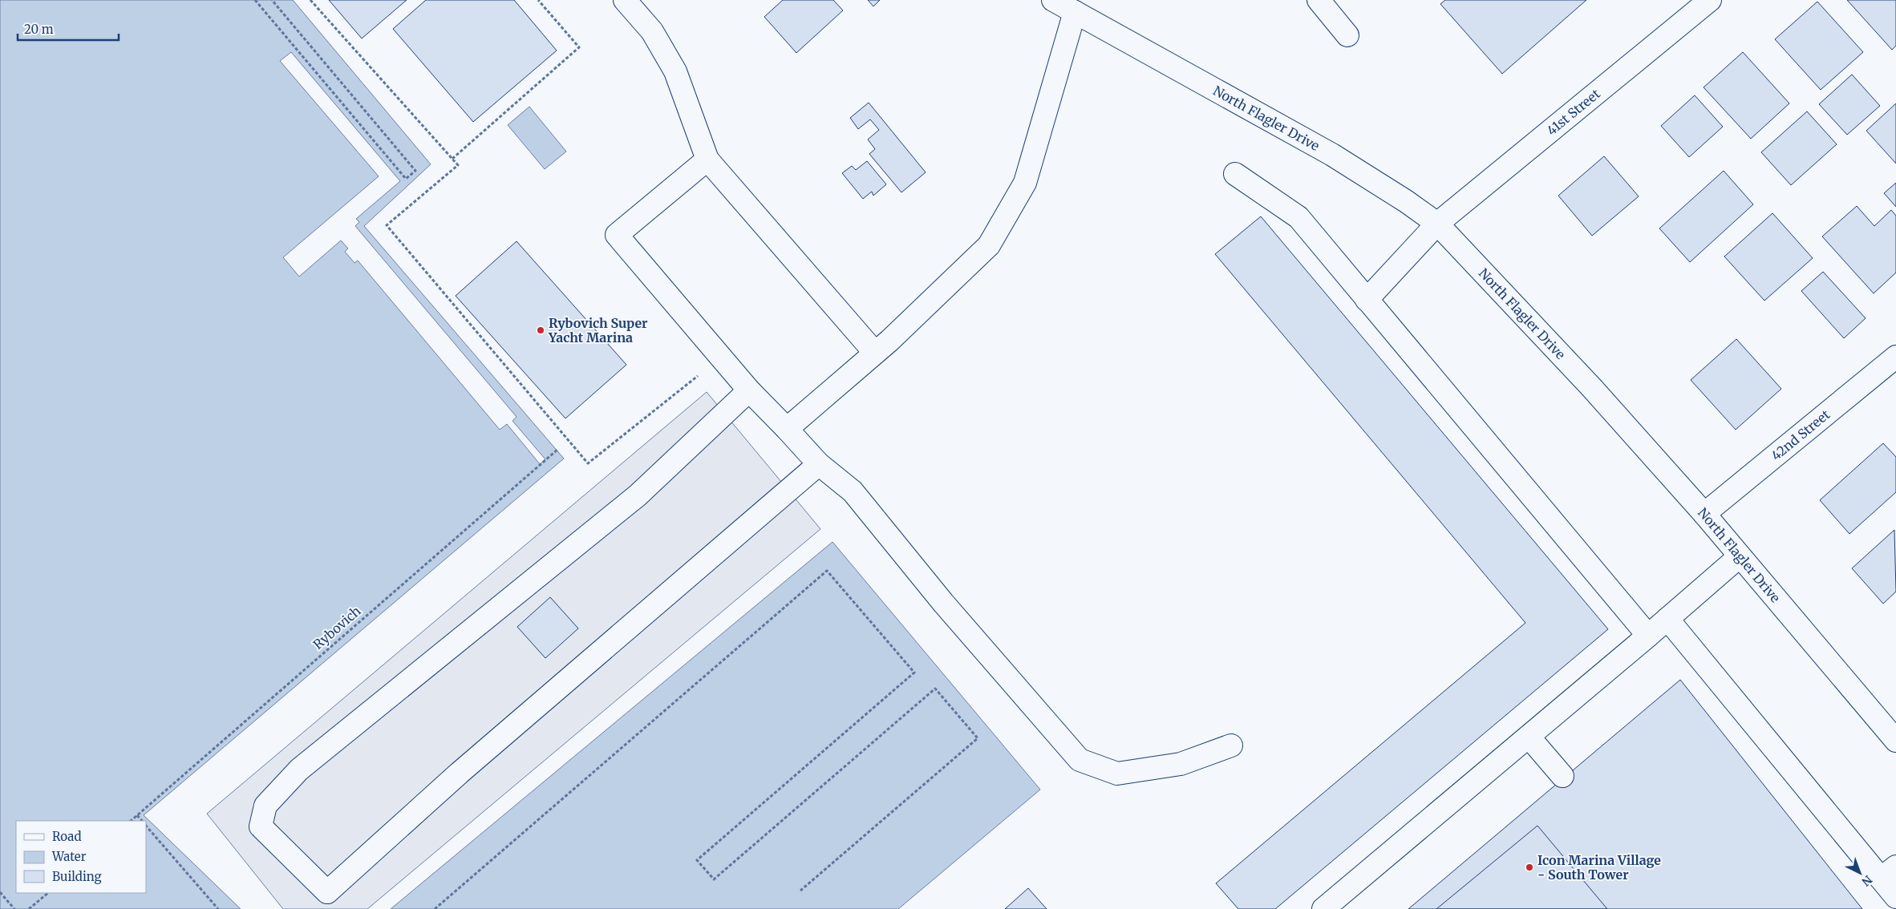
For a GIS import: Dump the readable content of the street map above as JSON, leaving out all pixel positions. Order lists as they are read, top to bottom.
{
  "streets": {
    "street": ["41st Street", "North Flagler Drive", "42nd Street"],
    "path": ["Rybovich"]
  },
  "crossings": [
    ["41st Street", "North Flagler Drive"],
    ["North Flagler Drive", "42nd Street"]
  ],
  "places": ["Rybovich Super Yacht Marina", "Icon Marina Village - South Tower"],
  "legend": ["Road", "Water", "Building"],
  "scale_bar": "20 m",
  "north": "bottom right"
}
